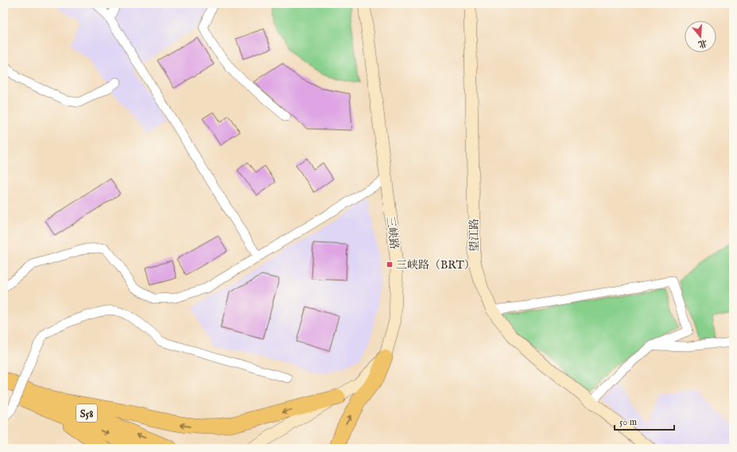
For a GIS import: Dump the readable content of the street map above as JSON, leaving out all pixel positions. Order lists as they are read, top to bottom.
{
  "streets": {
    "highway": ["S58"],
    "main road": ["三峡路", "望江路"]
  },
  "places": {
    "transit": ["三峡路（BRT）"]
  },
  "scale_bar": "50 m",
  "north": "bottom"
}
